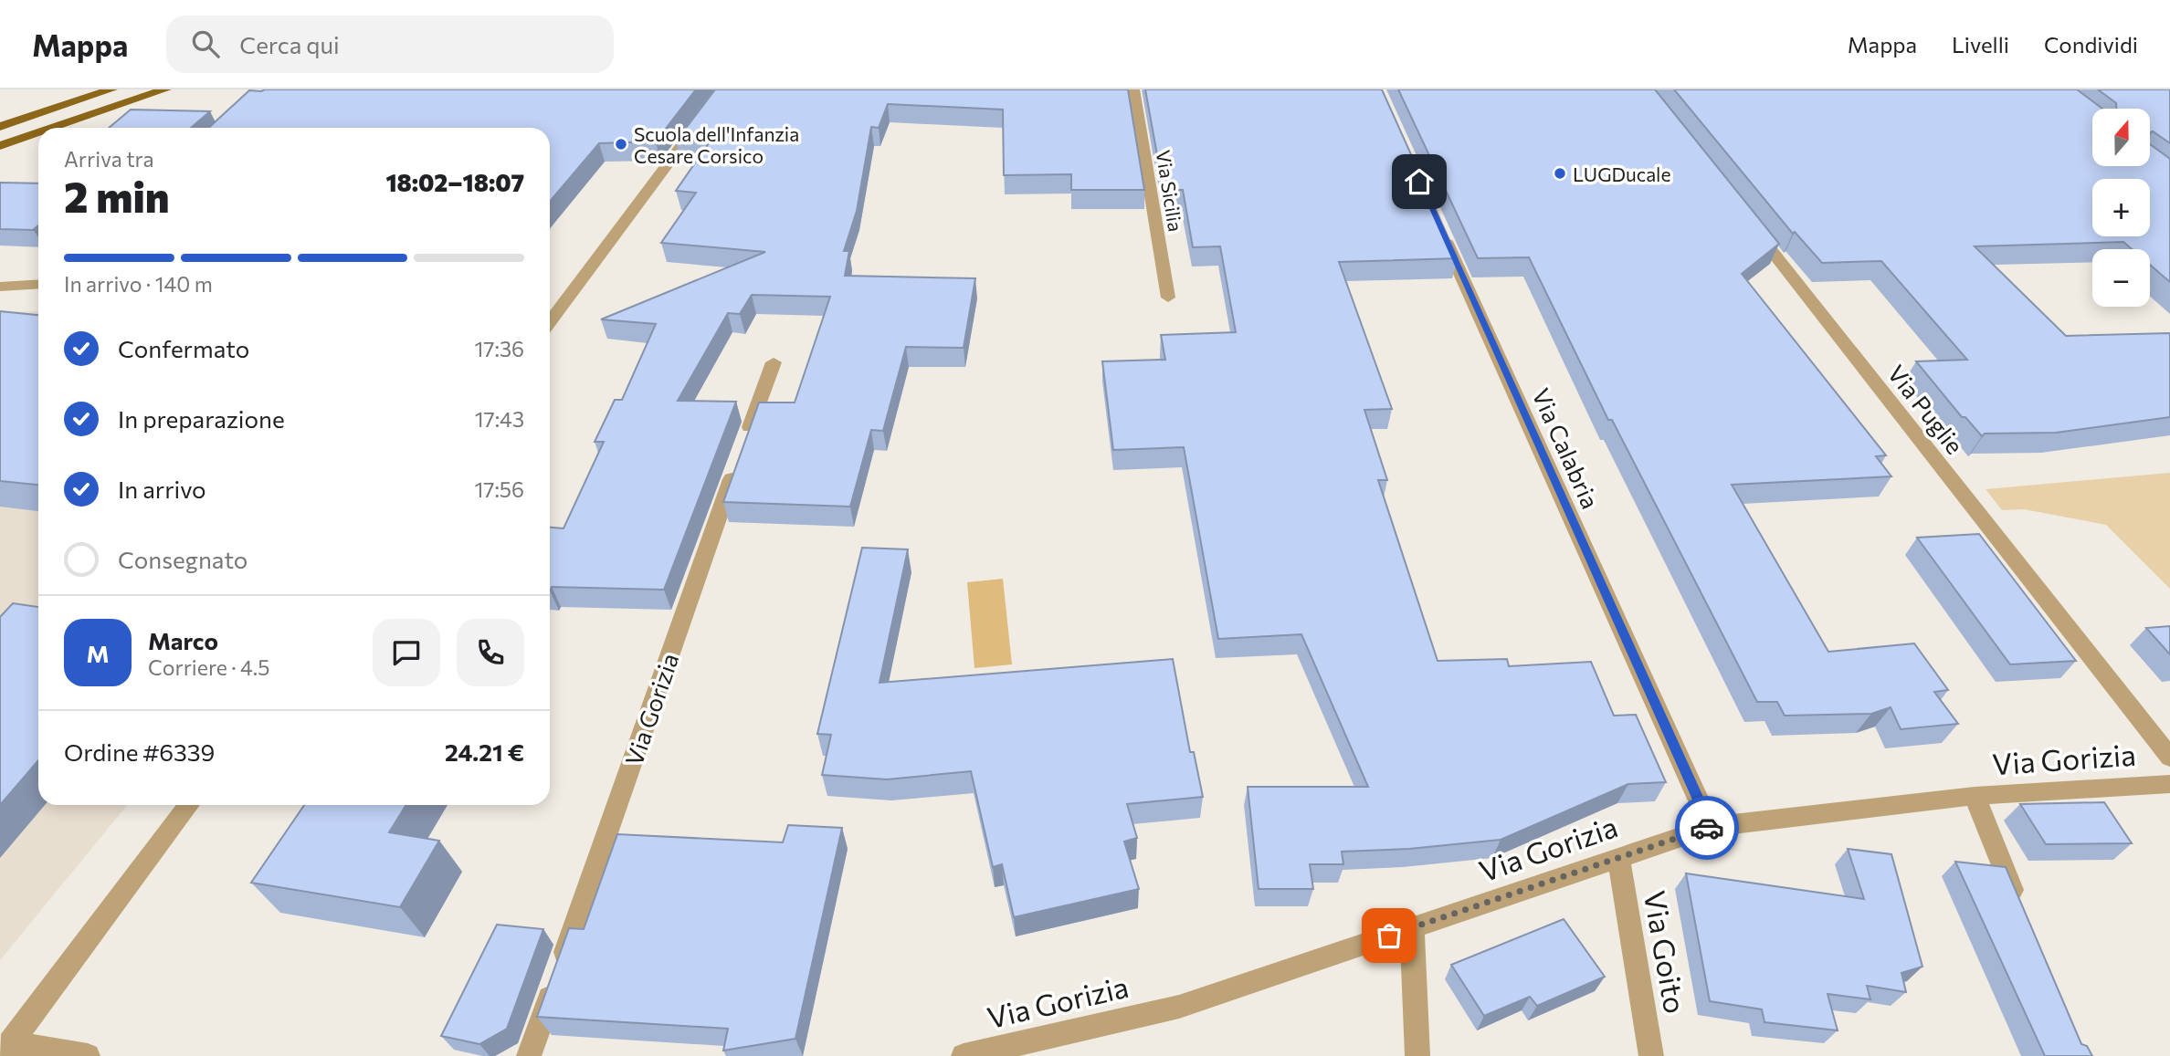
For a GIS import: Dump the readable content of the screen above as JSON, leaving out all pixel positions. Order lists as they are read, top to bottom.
{
  "streets": {
    "street": [
      "Via Sicilia",
      "Via Puglie",
      "Via Calabria",
      "Via Gorizia",
      "Via Goito"
    ]
  },
  "crossings": [
    ["Via Calabria", "Via Gorizia"],
    ["Via Gorizia", "Via Goito"]
  ],
  "places": ["Scuola dell'Infanzia Cesare Corsico", "LUGDucale"],
  "north": "top",
  "page": {
    "header": "Mappa",
    "search": "Cerca qui",
    "nav": ["Mappa", "Livelli", "Condividi"],
    "map_buttons": ["+", "−"],
    "heading": ["2 min", "Arriva tra", "18:02–18:07"],
    "panel": [
      "Marco",
      "Corriere · 4.5",
      "Ordine #6339",
      "24.21 €"
    ],
    "bar": "In arrivo · 140 m",
    "list": [
      ["Confermato", "17:36"],
      ["In preparazione", "17:43"],
      ["In arrivo", "17:56"],
      "Consegnato"
    ],
    "round": "M"
  }
}
